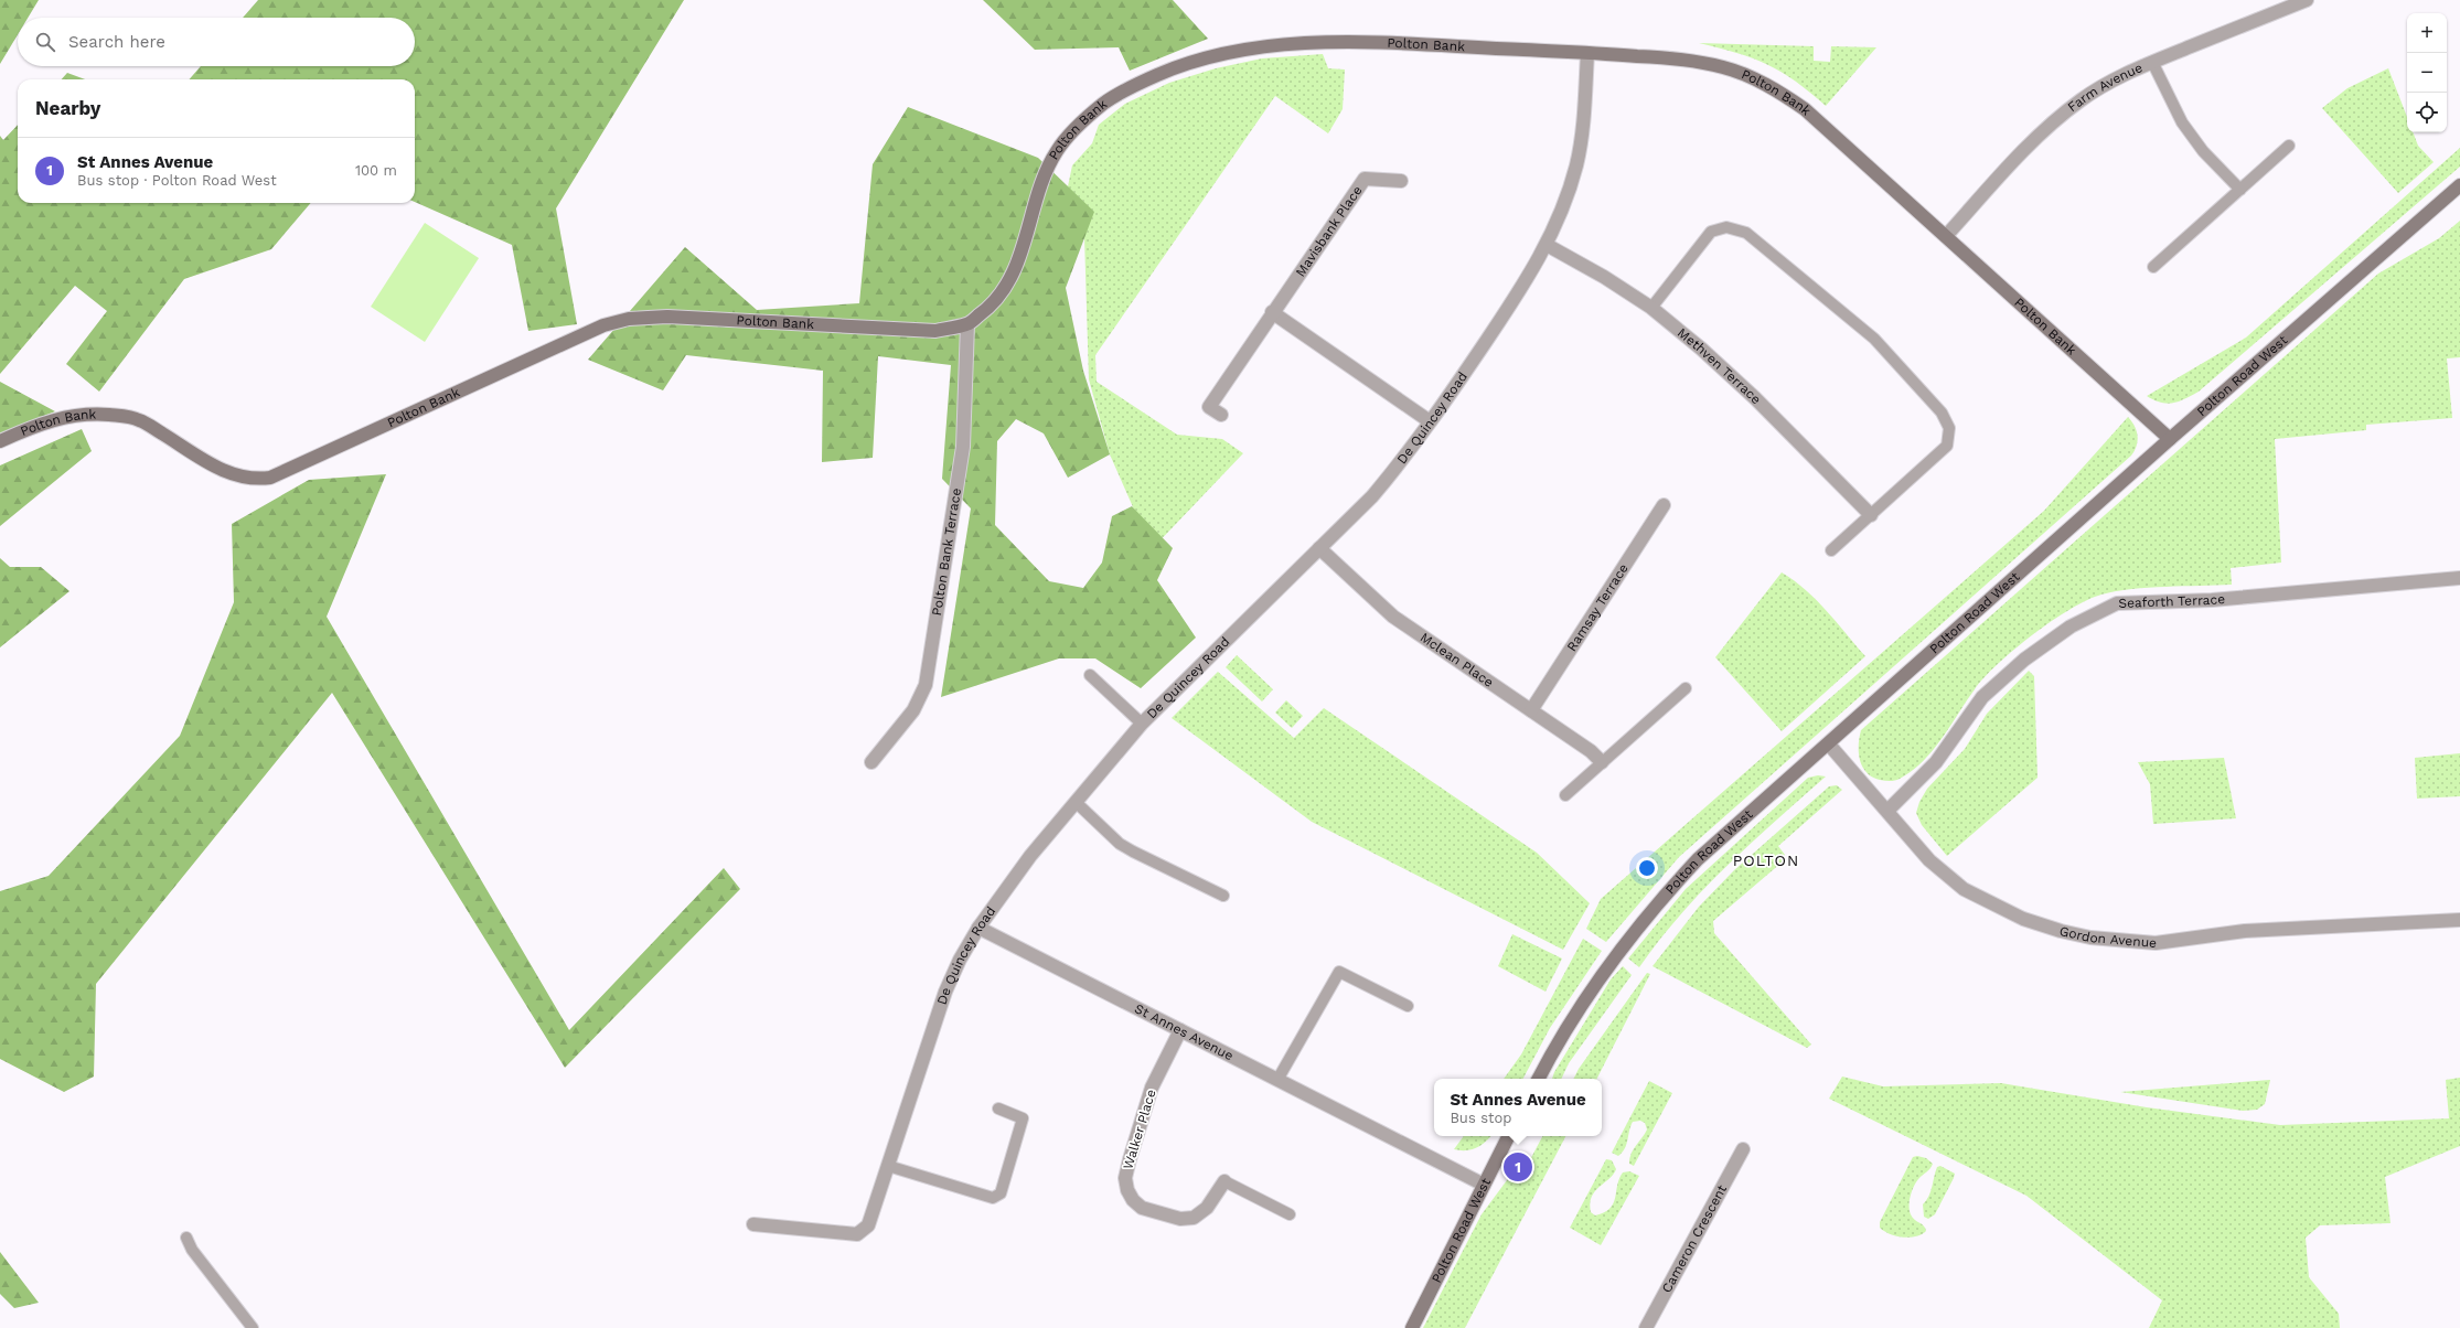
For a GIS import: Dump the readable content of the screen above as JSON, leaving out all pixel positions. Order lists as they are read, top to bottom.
{
  "streets": {
    "street": [
      "Polton Bank",
      "Farm Avenue",
      "Mavisbank Place",
      "Methven Terrace",
      "Polton Road West",
      "De Quincey Road",
      "Polton Bank Terrace",
      "Seaforth Terrace",
      "Ramsay Terrace",
      "Mclean Place",
      "Gordon Avenue",
      "St Annes Avenue",
      "Walker Place",
      "Cameron Crescent"
    ]
  },
  "crossings": [
    ["Polton Bank", "Farm Avenue"],
    ["Polton Bank", "Polton Road West"],
    ["Polton Bank", "De Quincey Road"],
    ["Polton Bank", "Polton Bank Terrace"],
    ["Methven Terrace", "De Quincey Road"],
    ["Polton Road West", "Gordon Avenue"],
    ["Polton Road West", "St Annes Avenue"],
    ["De Quincey Road", "Mclean Place"],
    ["De Quincey Road", "St Annes Avenue"],
    ["Seaforth Terrace", "Gordon Avenue"],
    ["Ramsay Terrace", "Mclean Place"],
    ["St Annes Avenue", "Walker Place"]
  ],
  "districts": ["POLTON"],
  "page": {
    "map_buttons": ["+", "−"],
    "search": "Search here",
    "heading": "Nearby",
    "list": [
      {
        "mark": "1",
        "name": "St Annes Avenue",
        "note": "Bus stop · Polton Road West",
        "value": "100 m"
      }
    ],
    "popup": ["St Annes Avenue", "Bus stop"],
    "pins": "1"
  }
}
